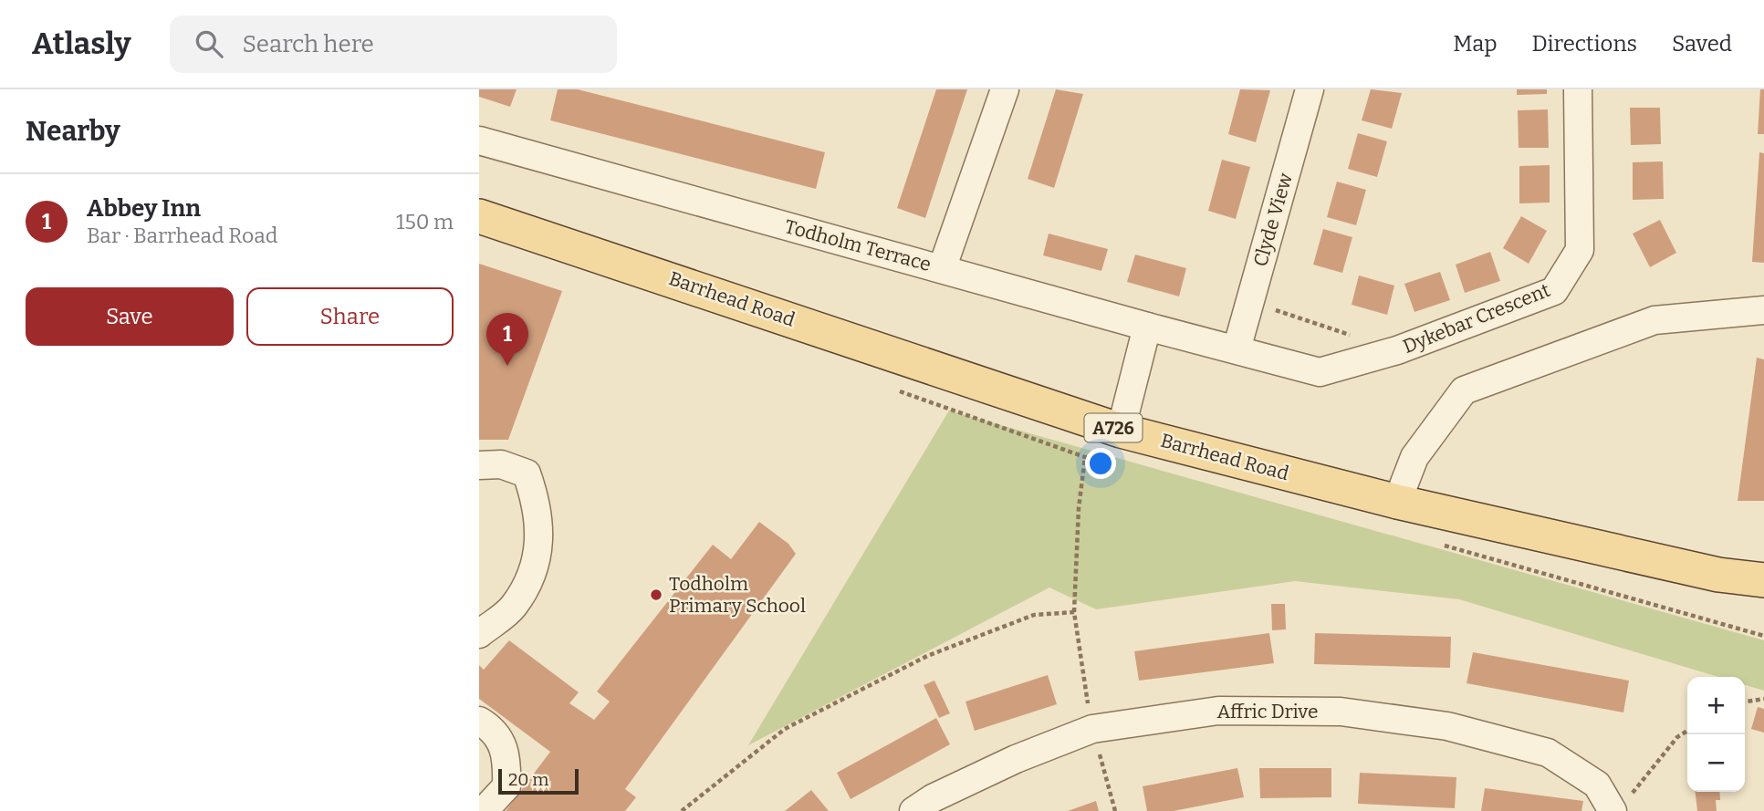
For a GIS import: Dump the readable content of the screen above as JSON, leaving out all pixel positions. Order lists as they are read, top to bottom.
{
  "streets": {
    "main road": ["Barrhead Road", "A726"],
    "street": [
      "Clyde View",
      "Todholm Terrace",
      "Dykebar Crescent",
      "Affric Drive"
    ]
  },
  "crossings": [
    ["Clyde View", "Todholm Terrace"],
    ["Clyde View", "Dykebar Crescent"],
    ["Todholm Terrace", "Dykebar Crescent"]
  ],
  "places": ["Todholm Primary School"],
  "scale_bar": "20 m",
  "page": {
    "header": "Atlasly",
    "search": "Search here",
    "nav": ["Map", "Directions", "Saved"],
    "heading": "Nearby",
    "list": [
      {
        "mark": "1",
        "name": "Abbey Inn",
        "note": "Bar · Barrhead Road",
        "value": "150 m"
      }
    ],
    "buttons": ["Save", "Share"],
    "pins": "1",
    "map_buttons": ["+", "−"],
    "scale": "20 m"
  }
}
